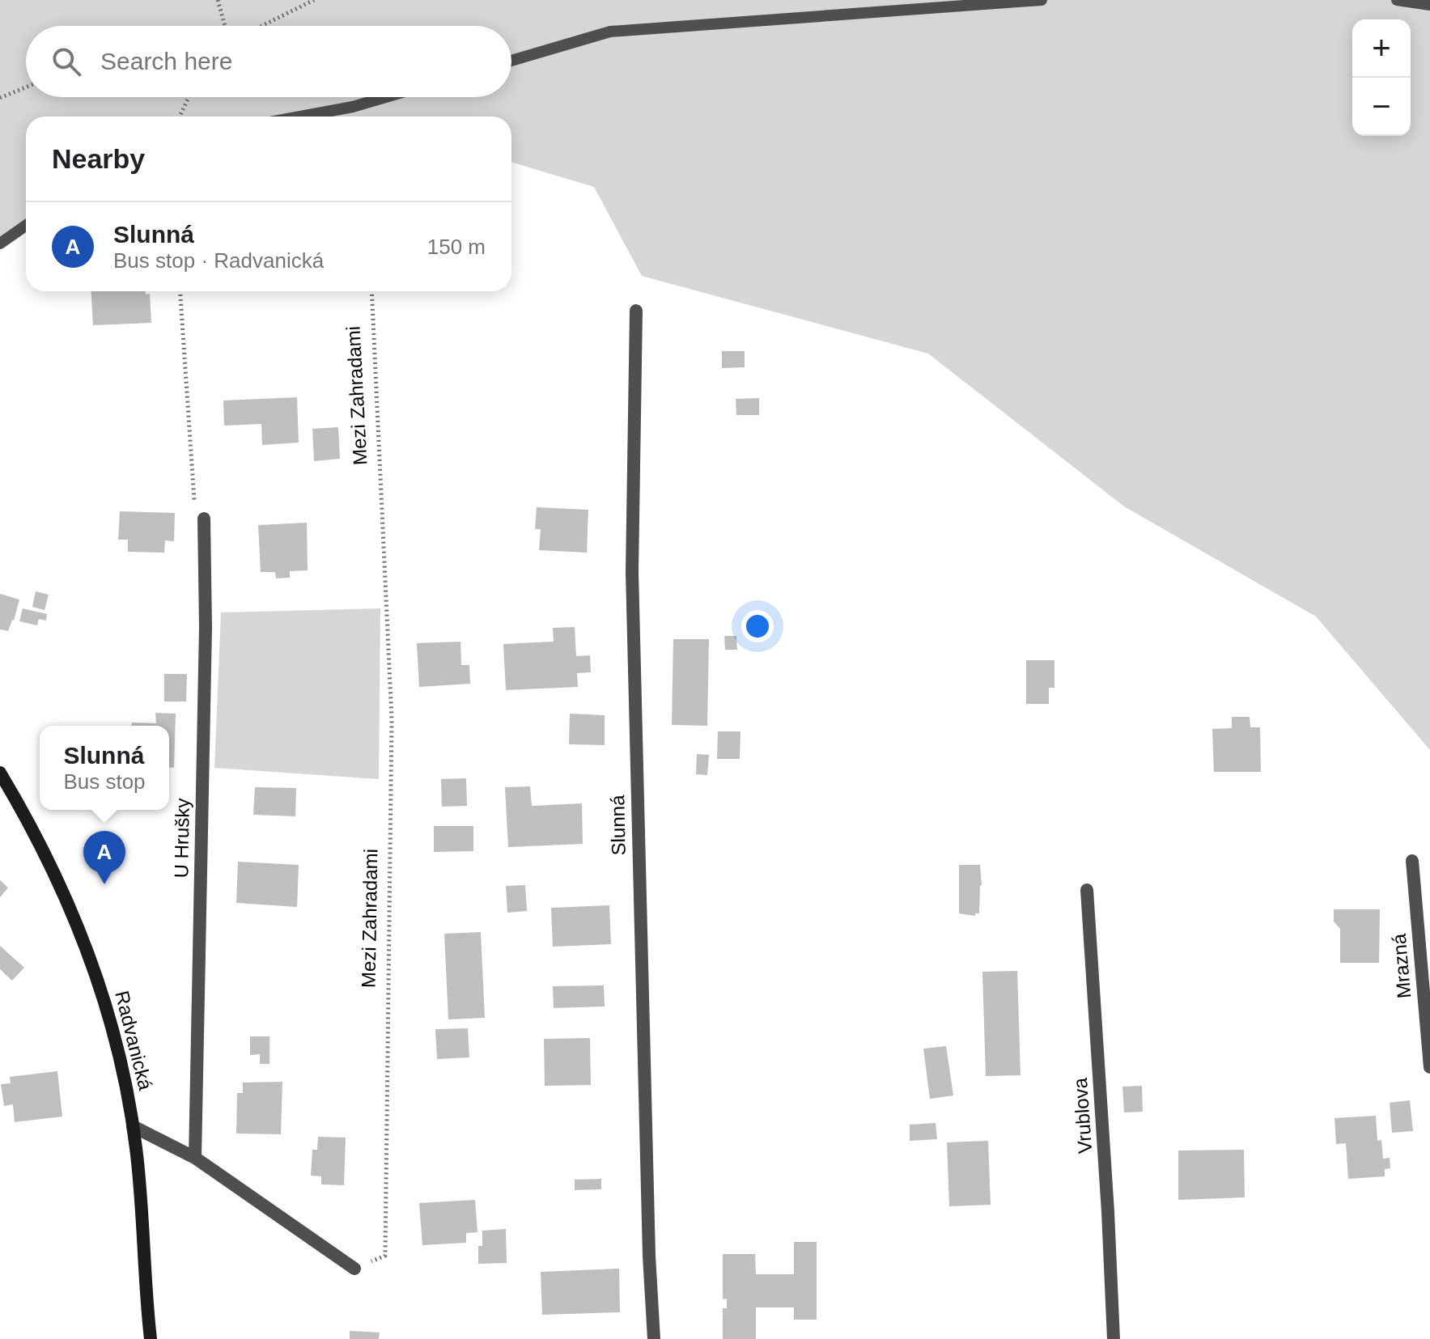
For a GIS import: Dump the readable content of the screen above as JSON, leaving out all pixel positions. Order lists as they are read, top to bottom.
{
  "streets": {
    "street": [
      "Slunná",
      "U Hrušky",
      "Mrazná",
      "Radvanická",
      "Vrublova"
    ],
    "path": ["Mezi Zahradami"]
  },
  "page": {
    "map_buttons": ["+", "−"],
    "search": "Search here",
    "heading": "Nearby",
    "list": [
      {
        "mark": "A",
        "name": "Slunná",
        "note": "Bus stop · Radvanická",
        "value": "150 m"
      }
    ],
    "popup": ["Slunná", "Bus stop"],
    "pins": "A"
  }
}
